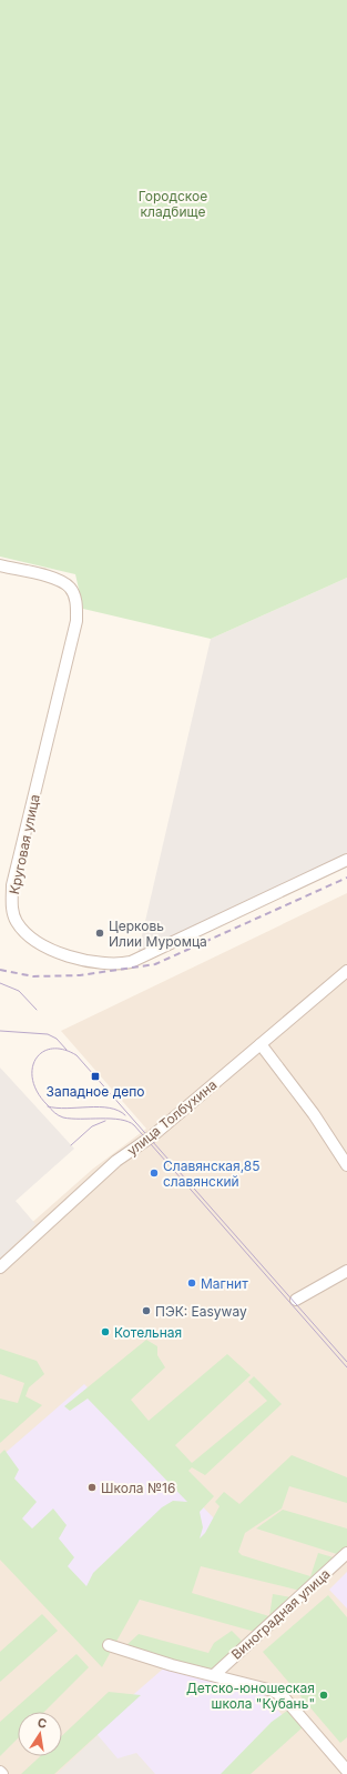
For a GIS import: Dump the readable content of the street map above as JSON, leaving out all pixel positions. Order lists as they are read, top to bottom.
{
  "streets": {
    "street": ["Круговая улица", "улица Толбухина", "Виноградная улица"]
  },
  "parks": ["Городское кладбище"],
  "places": {
    "other": [
      "Церковь Илии Муромца",
      "Славянская,85 славянский",
      "Магнит",
      "ПЭК: Easyway",
      "Котельная",
      "Школа №16",
      "Детско-юношеская школа \"Кубань\""
    ],
    "transit": ["Западное депо"]
  },
  "north": "top"
}
